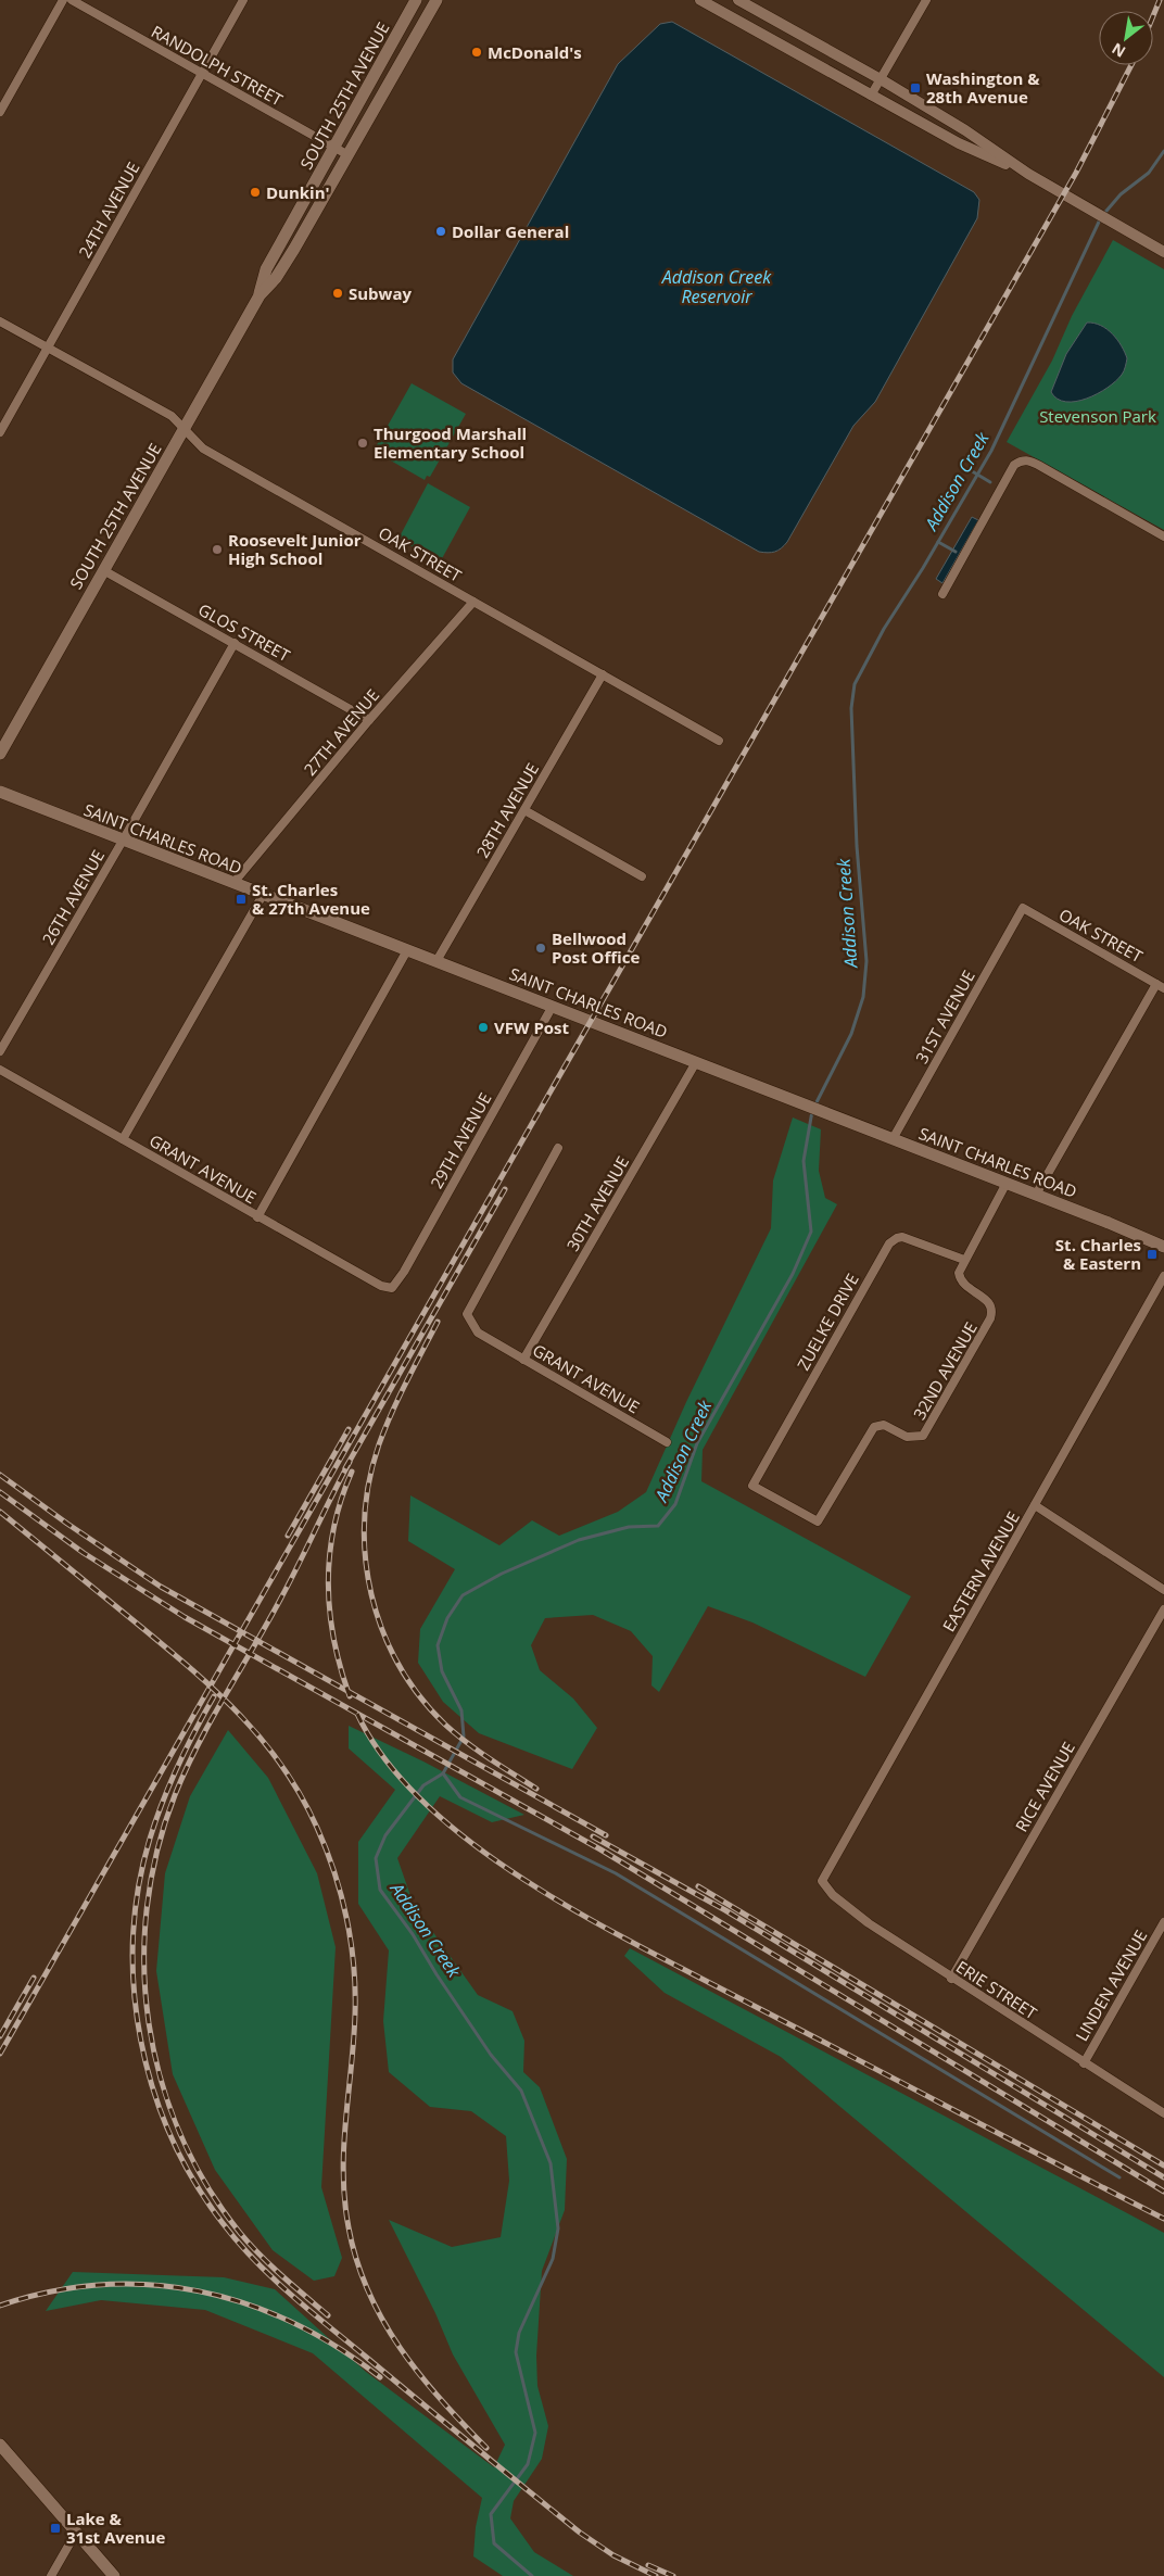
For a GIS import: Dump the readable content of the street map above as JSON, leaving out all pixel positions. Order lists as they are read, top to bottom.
{
  "streets": {
    "main road": ["SOUTH 25TH AVENUE", "SAINT CHARLES ROAD"],
    "street": [
      "RANDOLPH STREET",
      "24TH AVENUE",
      "OAK STREET",
      "GLOS STREET",
      "27TH AVENUE",
      "28TH AVENUE",
      "26TH AVENUE",
      "31ST AVENUE",
      "29TH AVENUE",
      "GRANT AVENUE",
      "30TH AVENUE",
      "ZUELKE DRIVE",
      "32ND AVENUE",
      "EASTERN AVENUE",
      "RICE AVENUE",
      "LINDEN AVENUE",
      "ERIE STREET"
    ]
  },
  "crossings": [
    ["RANDOLPH STREET", "SOUTH 25TH AVENUE"],
    ["RANDOLPH STREET", "24TH AVENUE"],
    ["SOUTH 25TH AVENUE", "OAK STREET"],
    ["SOUTH 25TH AVENUE", "GLOS STREET"],
    ["24TH AVENUE", "OAK STREET"],
    ["OAK STREET", "27TH AVENUE"],
    ["OAK STREET", "28TH AVENUE"],
    ["OAK STREET", "31ST AVENUE"],
    ["GLOS STREET", "27TH AVENUE"],
    ["GLOS STREET", "26TH AVENUE"],
    ["27TH AVENUE", "SAINT CHARLES ROAD"],
    ["28TH AVENUE", "SAINT CHARLES ROAD"],
    ["SAINT CHARLES ROAD", "26TH AVENUE"],
    ["SAINT CHARLES ROAD", "31ST AVENUE"],
    ["SAINT CHARLES ROAD", "29TH AVENUE"],
    ["SAINT CHARLES ROAD", "30TH AVENUE"],
    ["29TH AVENUE", "GRANT AVENUE"],
    ["GRANT AVENUE", "30TH AVENUE"],
    ["ZUELKE DRIVE", "32ND AVENUE"],
    ["EASTERN AVENUE", "ERIE STREET"],
    ["RICE AVENUE", "ERIE STREET"],
    ["LINDEN AVENUE", "ERIE STREET"]
  ],
  "water": ["Addison Creek Reservoir", "Addison Creek"],
  "parks": ["Stevenson Park"],
  "places": {
    "other": [
      "McDonald's",
      "Dunkin'",
      "Dollar General",
      "Subway",
      "Thurgood Marshall Elementary School",
      "Roosevelt Junior High School",
      "Bellwood Post Office",
      "VFW Post"
    ],
    "transit": [
      "Washington & 28th Avenue",
      "St. Charles & 27th Avenue",
      "St. Charles & Eastern",
      "Lake & 31st Avenue"
    ]
  },
  "north": "bottom left"
}
